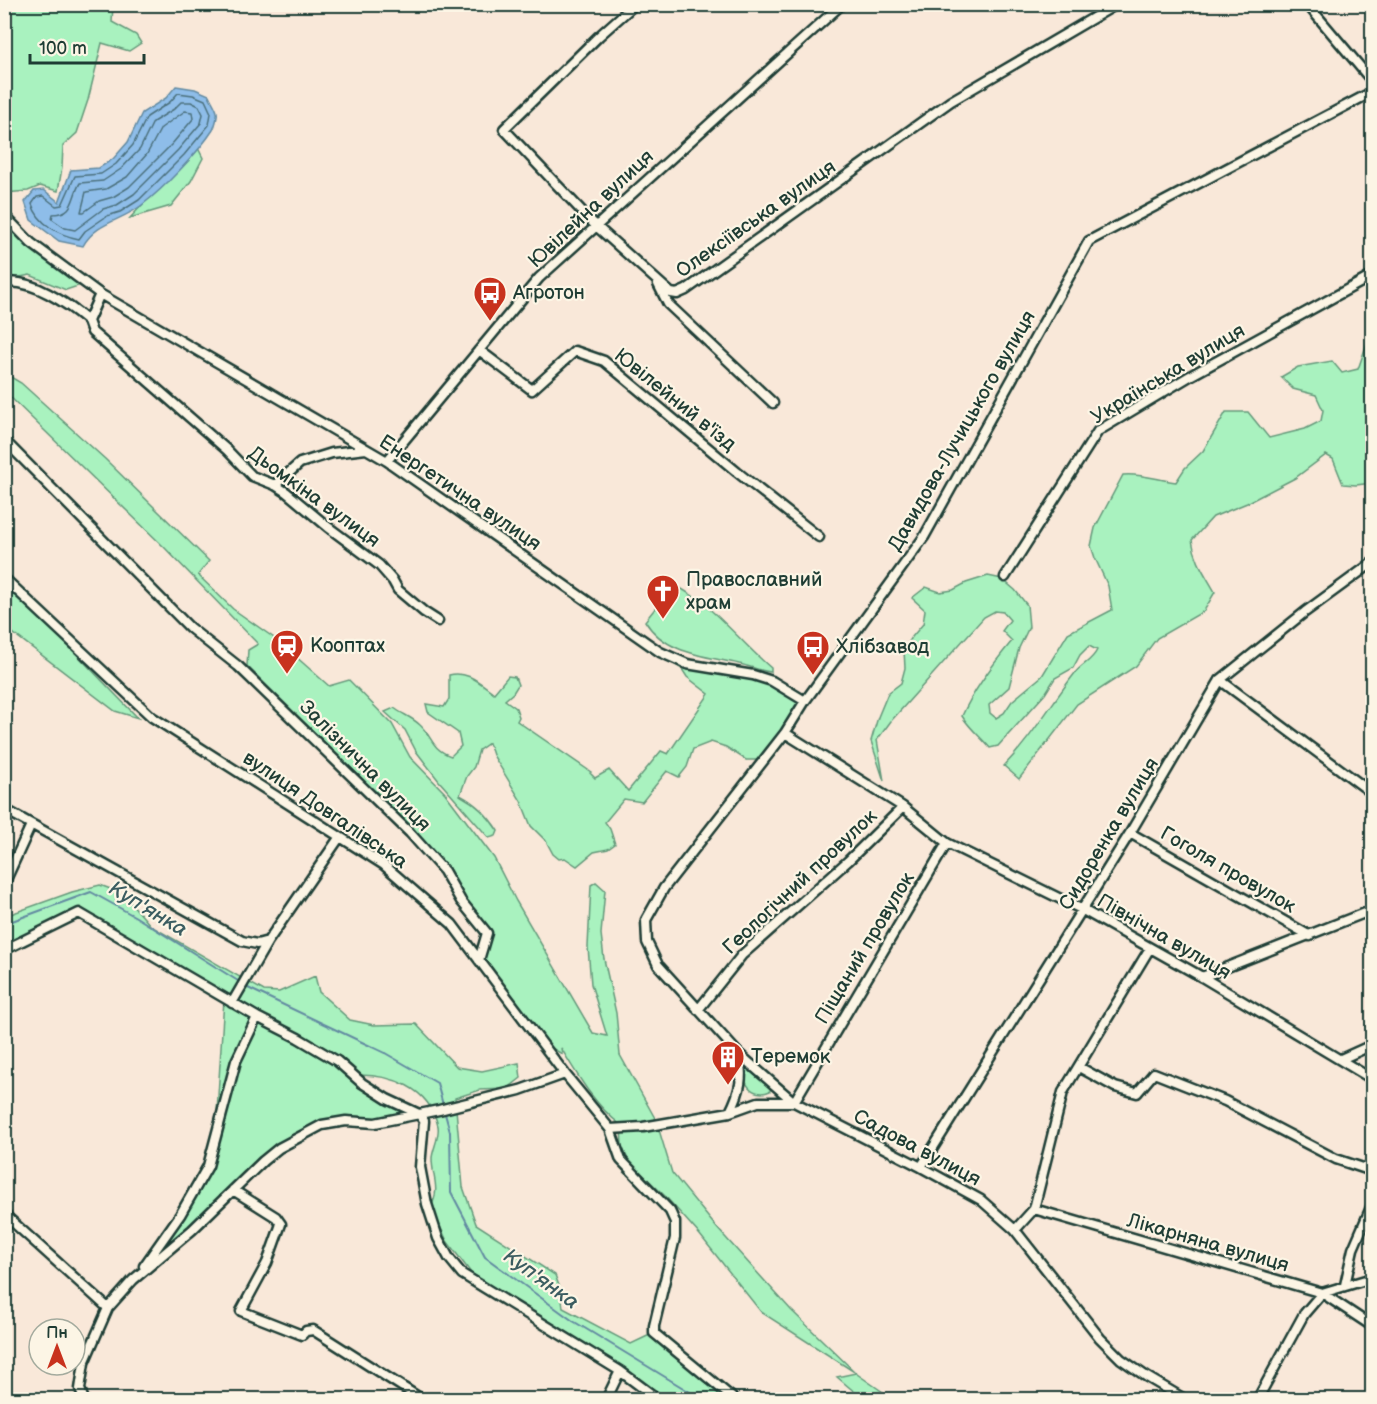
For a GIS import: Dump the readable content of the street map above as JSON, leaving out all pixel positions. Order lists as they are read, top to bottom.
{
  "streets": {
    "street": [
      "Ювілейна вулиця",
      "Олексіївська вулиця",
      "Українська вулиця",
      "Ювілейний в'їзд",
      "Давидова-Лучицького вулиця",
      "Енергетична вулиця",
      "Дьомкіна вулиця",
      "Залізнична вулиця",
      "вулиця Довгалівська",
      "Сидоренка вулиця",
      "Гоголя провулок",
      "Геологічний провулок",
      "Північна вулиця",
      "Піщаний провулок",
      "Садова вулиця",
      "Лікарняна вулиця"
    ]
  },
  "crossings": [
    ["Ювілейна вулиця", "Олексіївська вулиця"],
    ["Ювілейна вулиця", "Ювілейний в'їзд"],
    ["Ювілейна вулиця", "Енергетична вулиця"],
    ["Давидова-Лучицького вулиця", "Енергетична вулиця"],
    ["Давидова-Лучицького вулиця", "Північна вулиця"],
    ["Давидова-Лучицького вулиця", "Садова вулиця"],
    ["Залізнична вулиця", "вулиця Довгалівська"],
    ["Сидоренка вулиця", "Гоголя провулок"],
    ["Сидоренка вулиця", "Північна вулиця"],
    ["Сидоренка вулиця", "Садова вулиця"],
    ["Геологічний провулок", "Північна вулиця"],
    ["Геологічний провулок", "Садова вулиця"],
    ["Північна вулиця", "Піщаний провулок"],
    ["Піщаний провулок", "Садова вулиця"]
  ],
  "water": ["Куп'янка"],
  "places": {
    "bus stop": ["Агротон", "Хлібзавод"],
    "church": ["Православний храм"],
    "station": ["Кооптах"],
    "building": ["Теремок"]
  },
  "scale_bar": "100 m",
  "north": "top"
}
